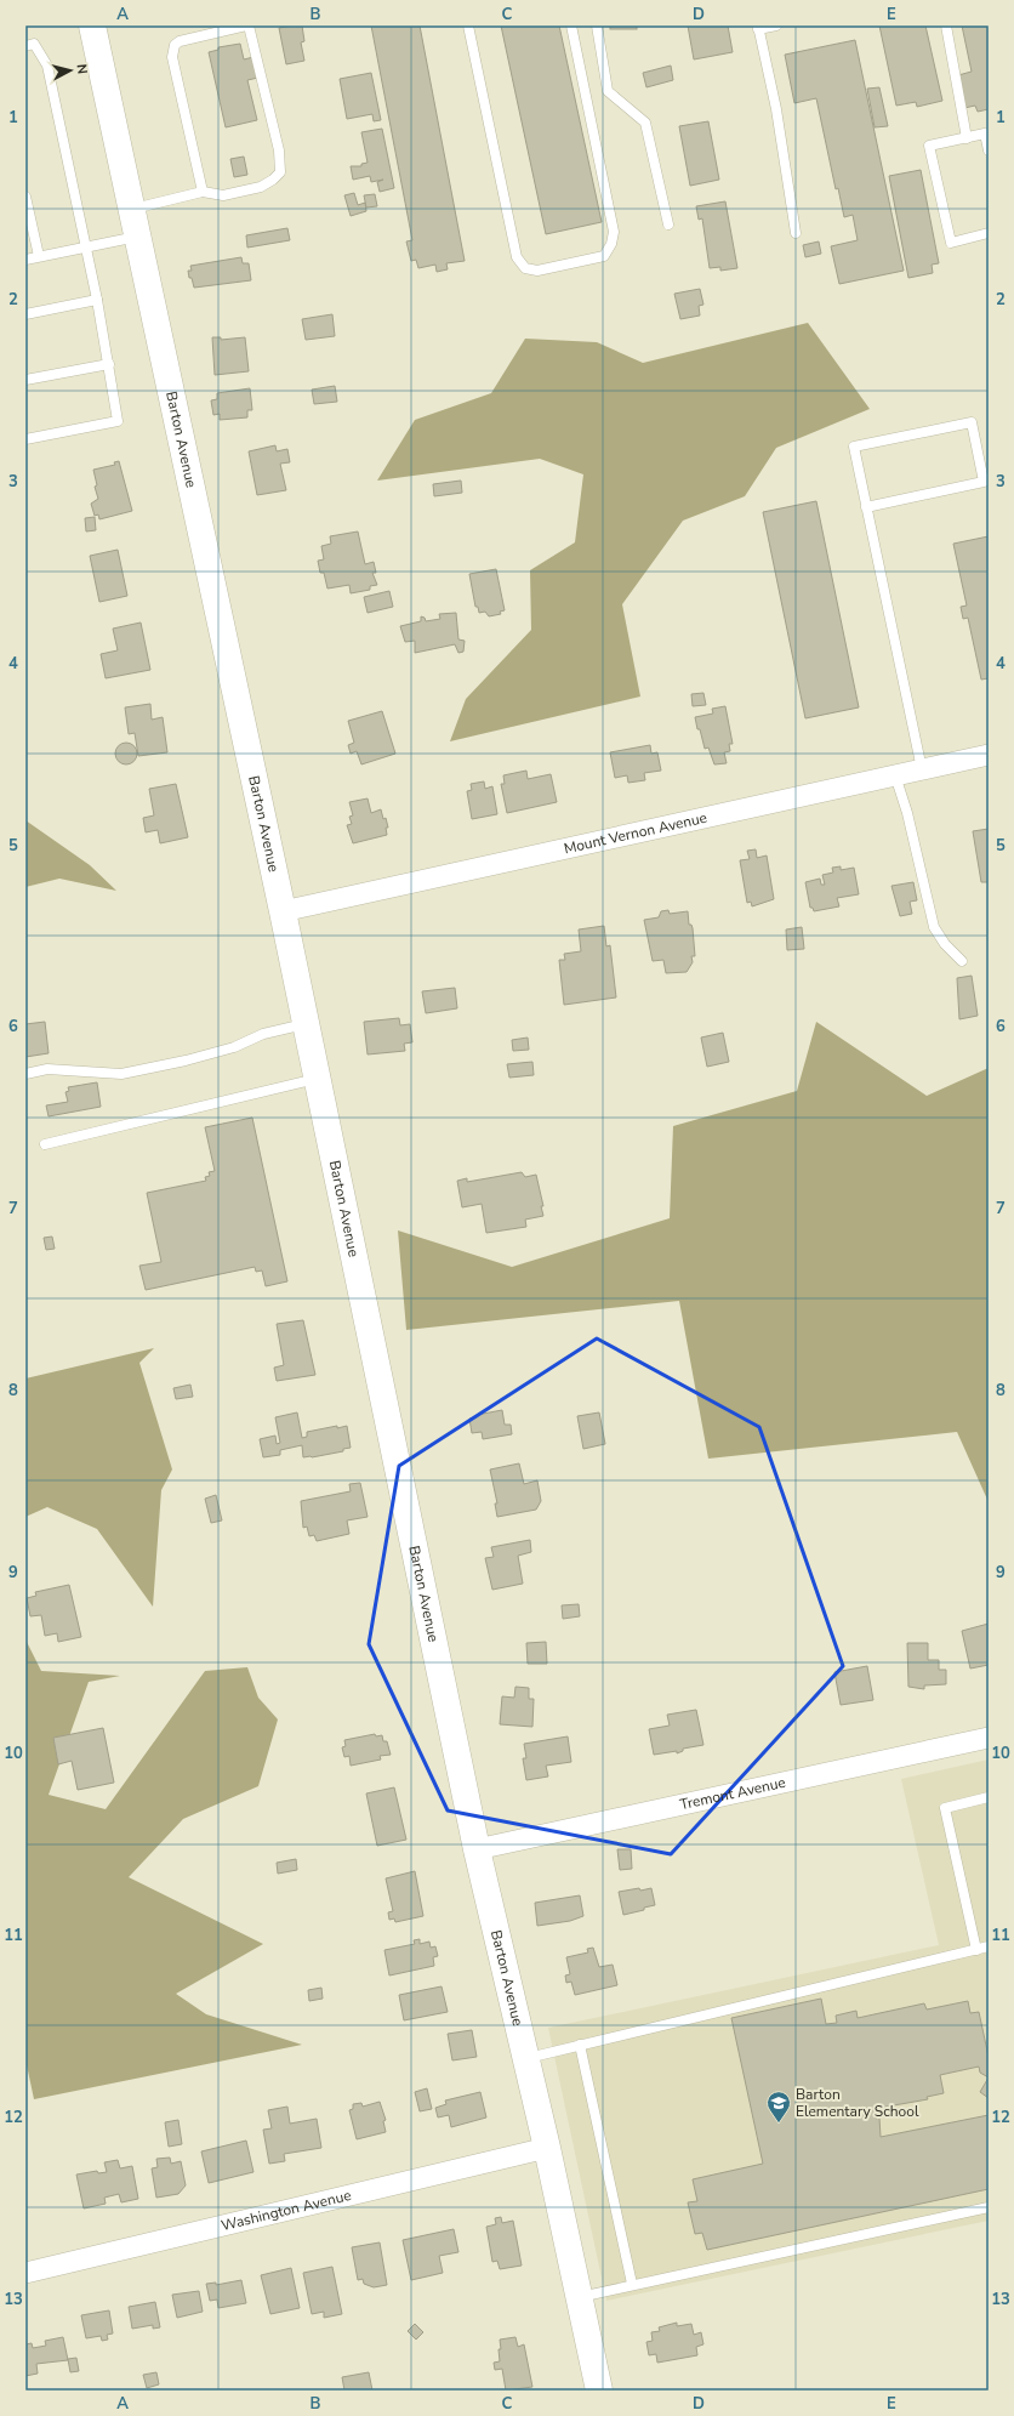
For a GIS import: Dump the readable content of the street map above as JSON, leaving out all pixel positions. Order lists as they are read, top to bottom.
{
  "streets": {
    "street": [
      "Barton Avenue",
      "Mount Vernon Avenue",
      "Tremont Avenue",
      "Washington Avenue"
    ]
  },
  "crossings": [
    ["Barton Avenue", "Mount Vernon Avenue"],
    ["Barton Avenue", "Tremont Avenue"],
    ["Barton Avenue", "Washington Avenue"]
  ],
  "places": {
    "school or university": ["Barton Elementary School"]
  },
  "north": "right",
  "grid": {
    "columns": [
      "A",
      "B",
      "C",
      "D",
      "E"
    ],
    "rows": [
      "1",
      "2",
      "3",
      "4",
      "5",
      "6",
      "7",
      "8",
      "9",
      "10",
      "11",
      "12",
      "13"
    ]
  }
}
